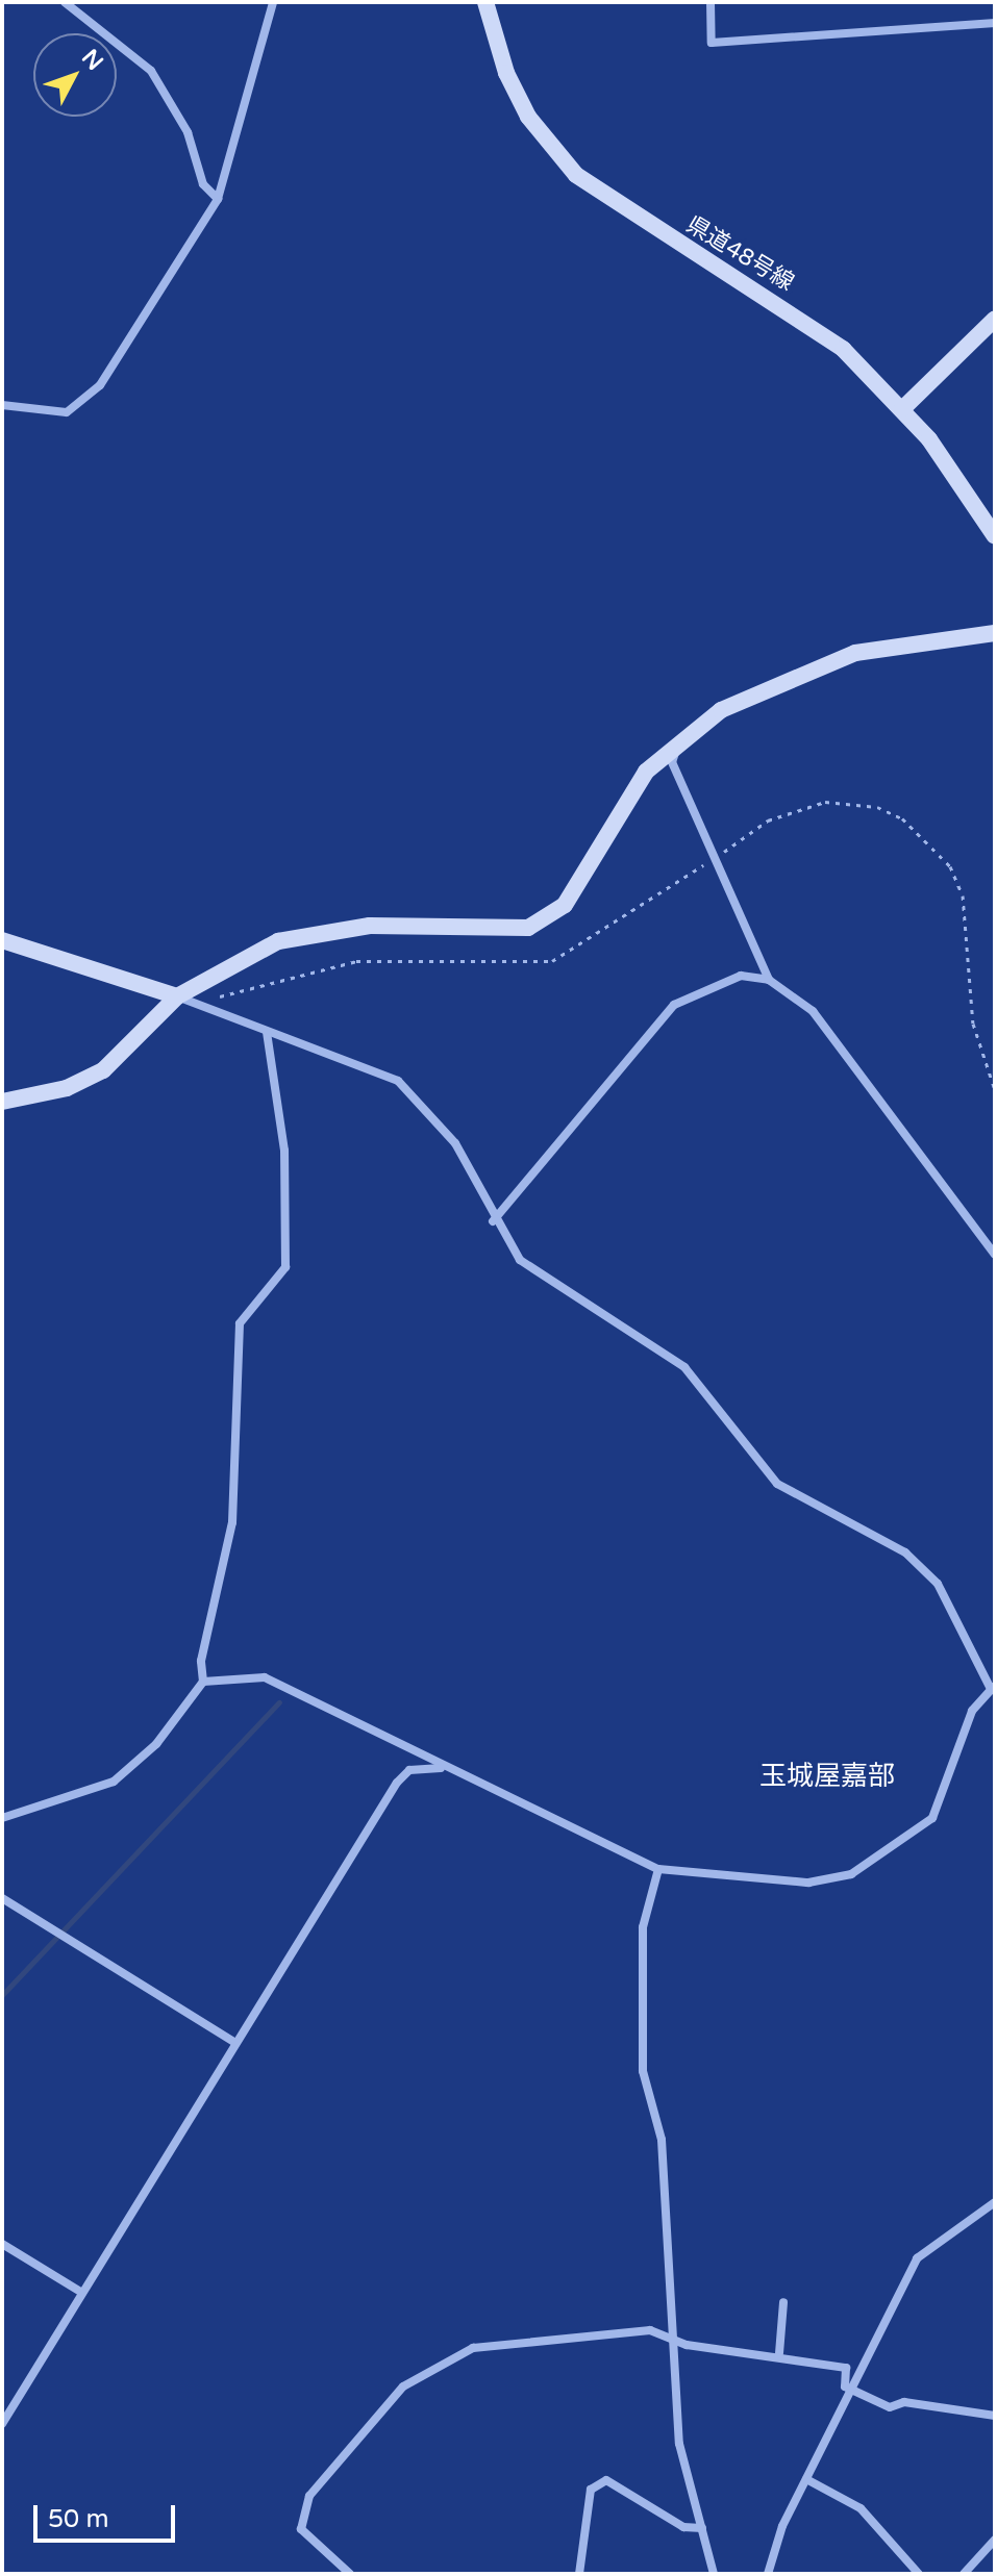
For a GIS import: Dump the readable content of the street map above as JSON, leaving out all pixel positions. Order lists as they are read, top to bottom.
{
  "streets": {
    "street": ["県道48号線"]
  },
  "districts": ["玉城屋嘉部"],
  "scale_bar": "50 m",
  "north": "top right"
}
